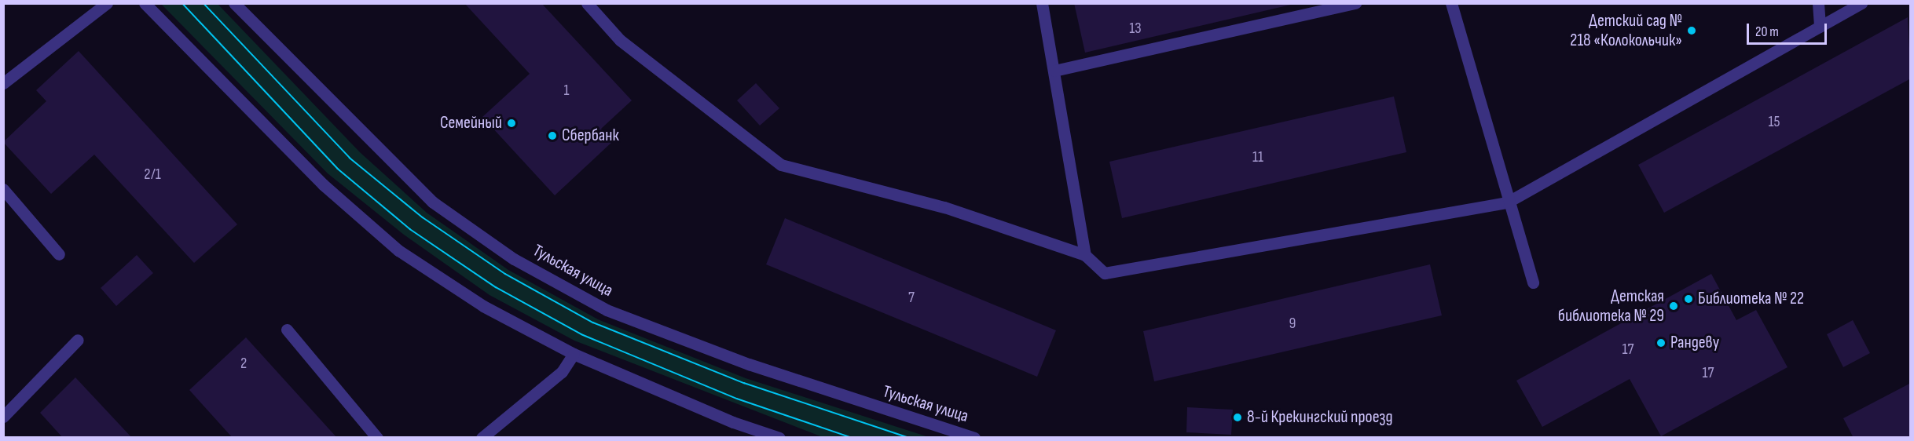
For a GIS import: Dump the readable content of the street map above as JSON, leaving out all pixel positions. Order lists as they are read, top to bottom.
{
  "streets": {
    "street": ["Тульская улица"]
  },
  "places": [
    "Детский сад № 218 «Колокольчик»",
    "Семейный",
    "Сбербанк",
    "Библиотека № 22",
    "Детская библиотека № 29",
    "Рандеву",
    "8-й Крекингский проезд"
  ],
  "house_numbers": [
    "13",
    "1",
    "15",
    "11",
    "2/1",
    "7",
    "9",
    "17",
    "2",
    "17"
  ],
  "scale_bar": "20 m"
}
